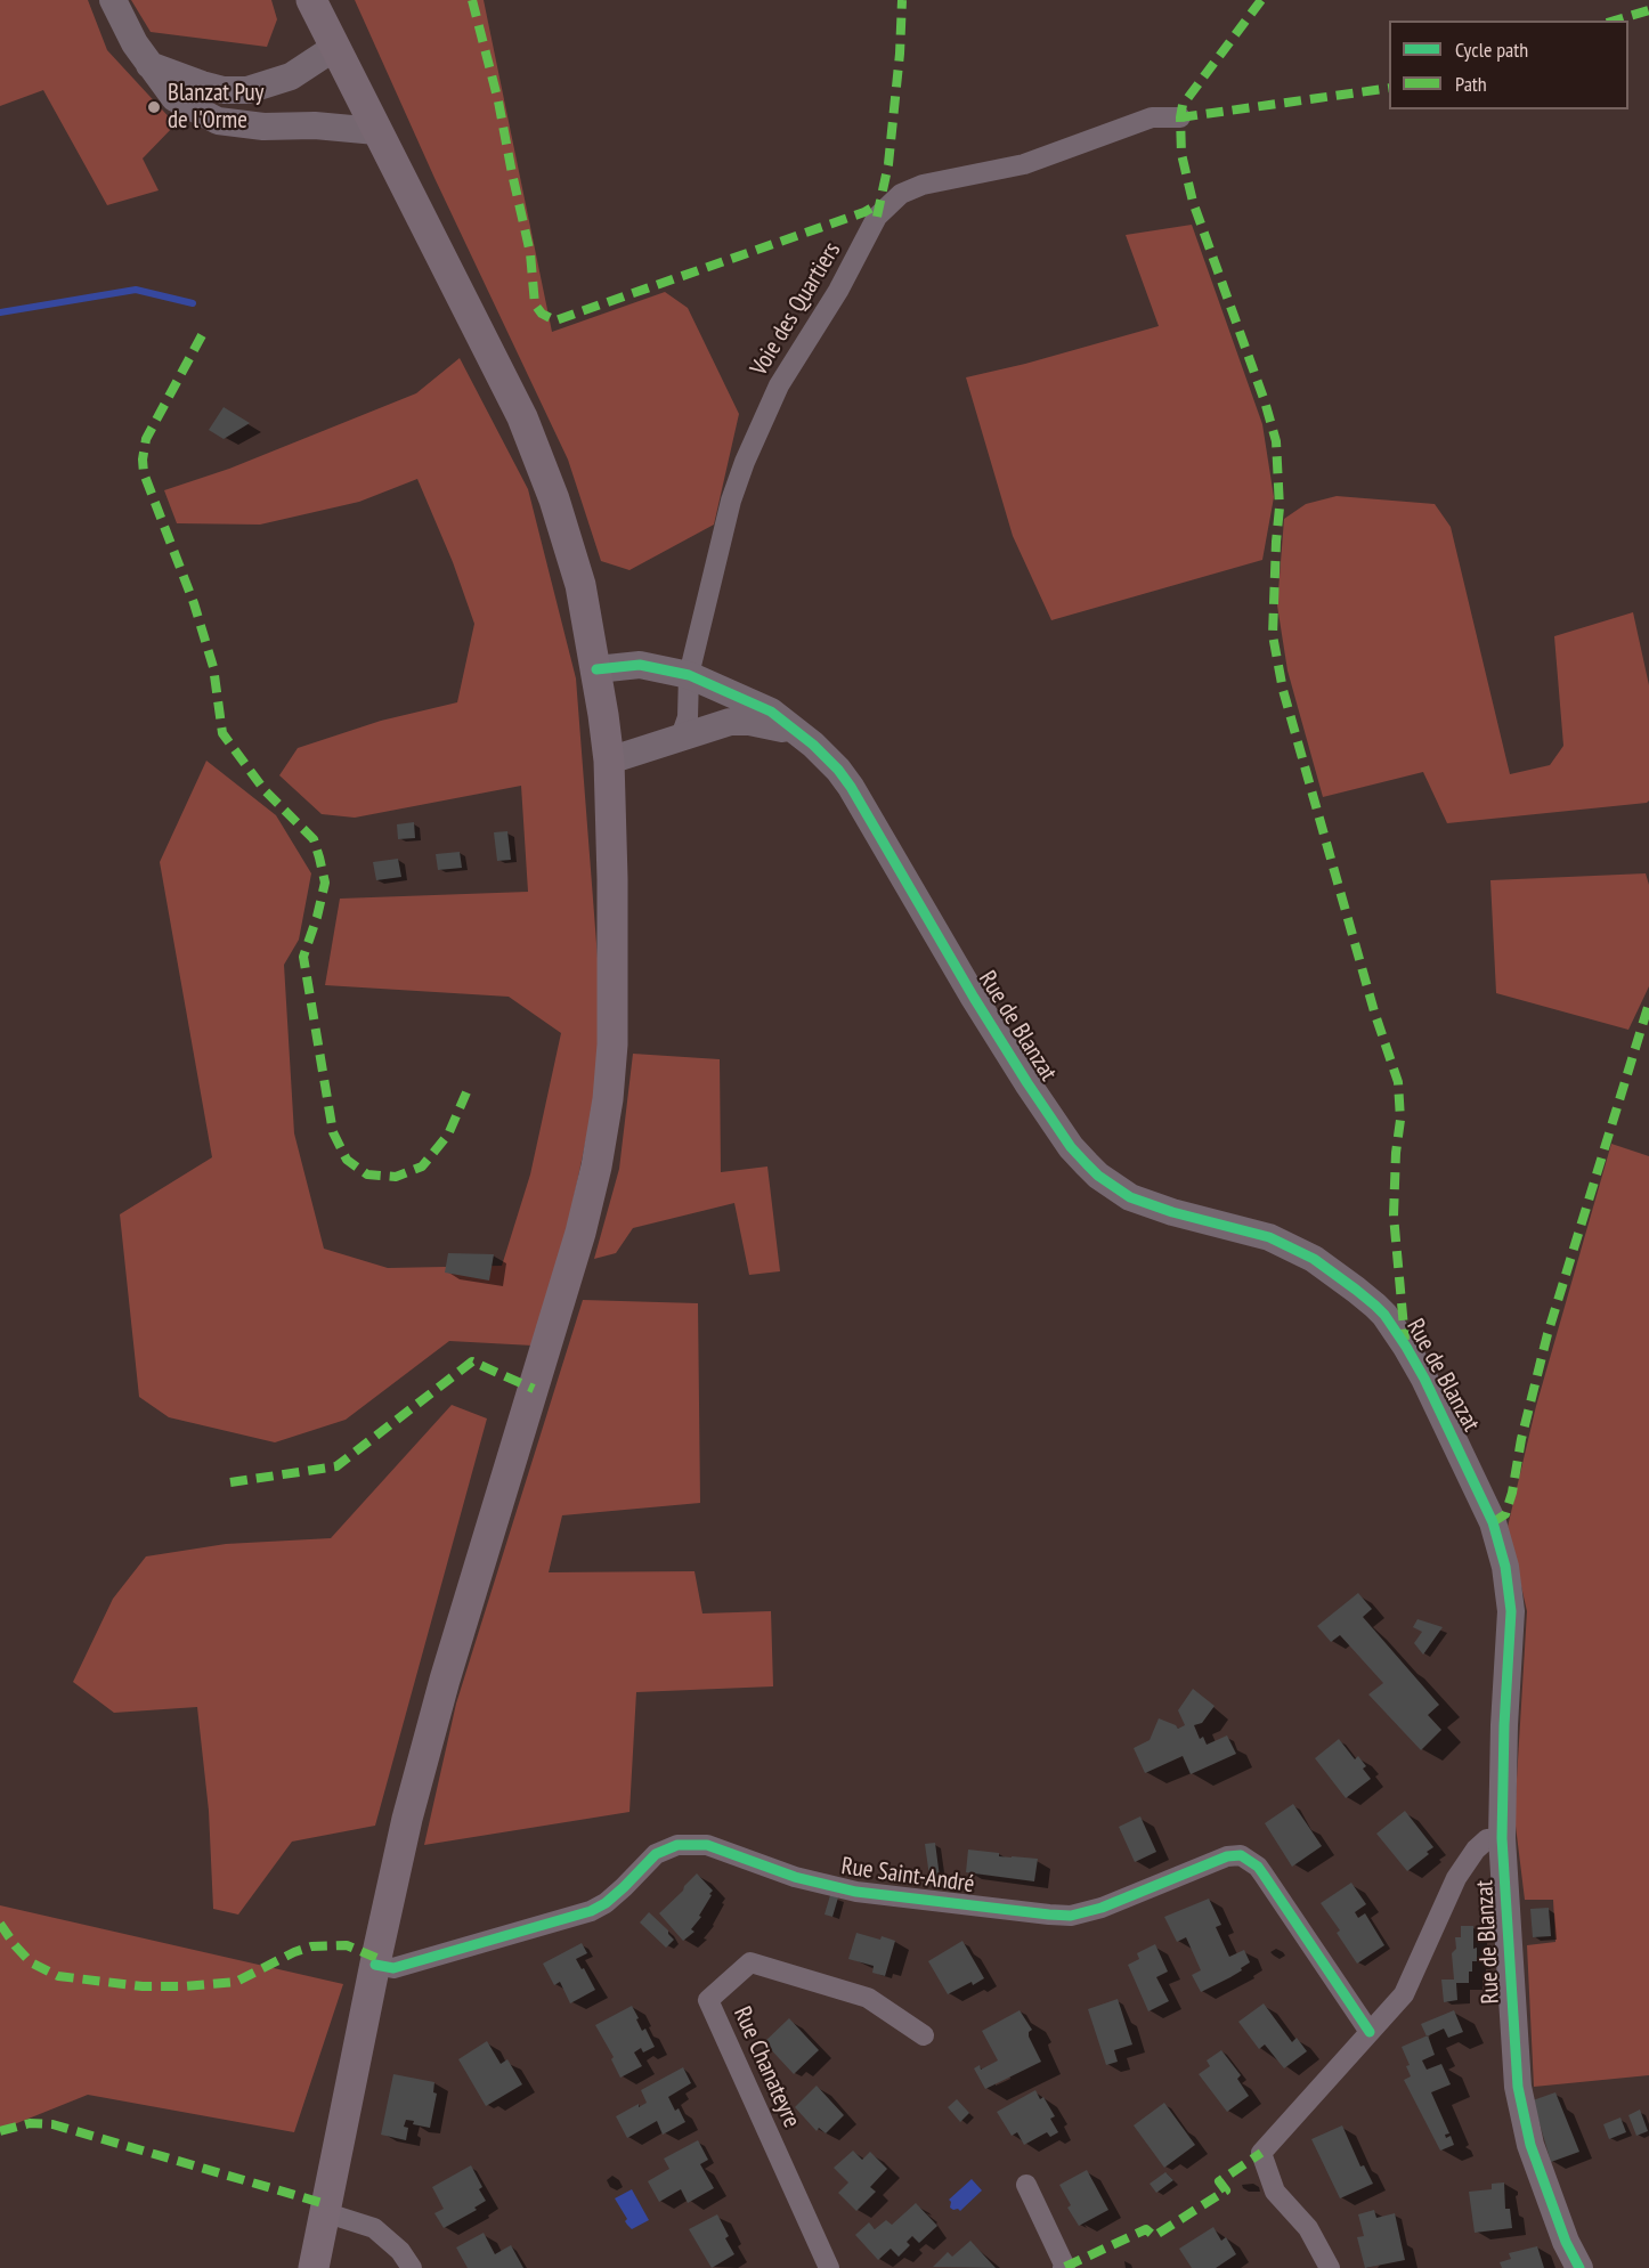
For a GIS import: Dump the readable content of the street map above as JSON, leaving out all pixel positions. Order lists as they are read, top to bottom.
{
  "streets": {
    "street": [
      "Voie des Quartiers",
      "Rue de Blanzat",
      "Rue Saint-André",
      "Rue Chanateyre"
    ]
  },
  "crossings": [
    ["Voie des Quartiers", "Rue de Blanzat"]
  ],
  "places": ["Blanzat Puy de l'Orme"],
  "legend": ["Cycle path", "Path"]
}
